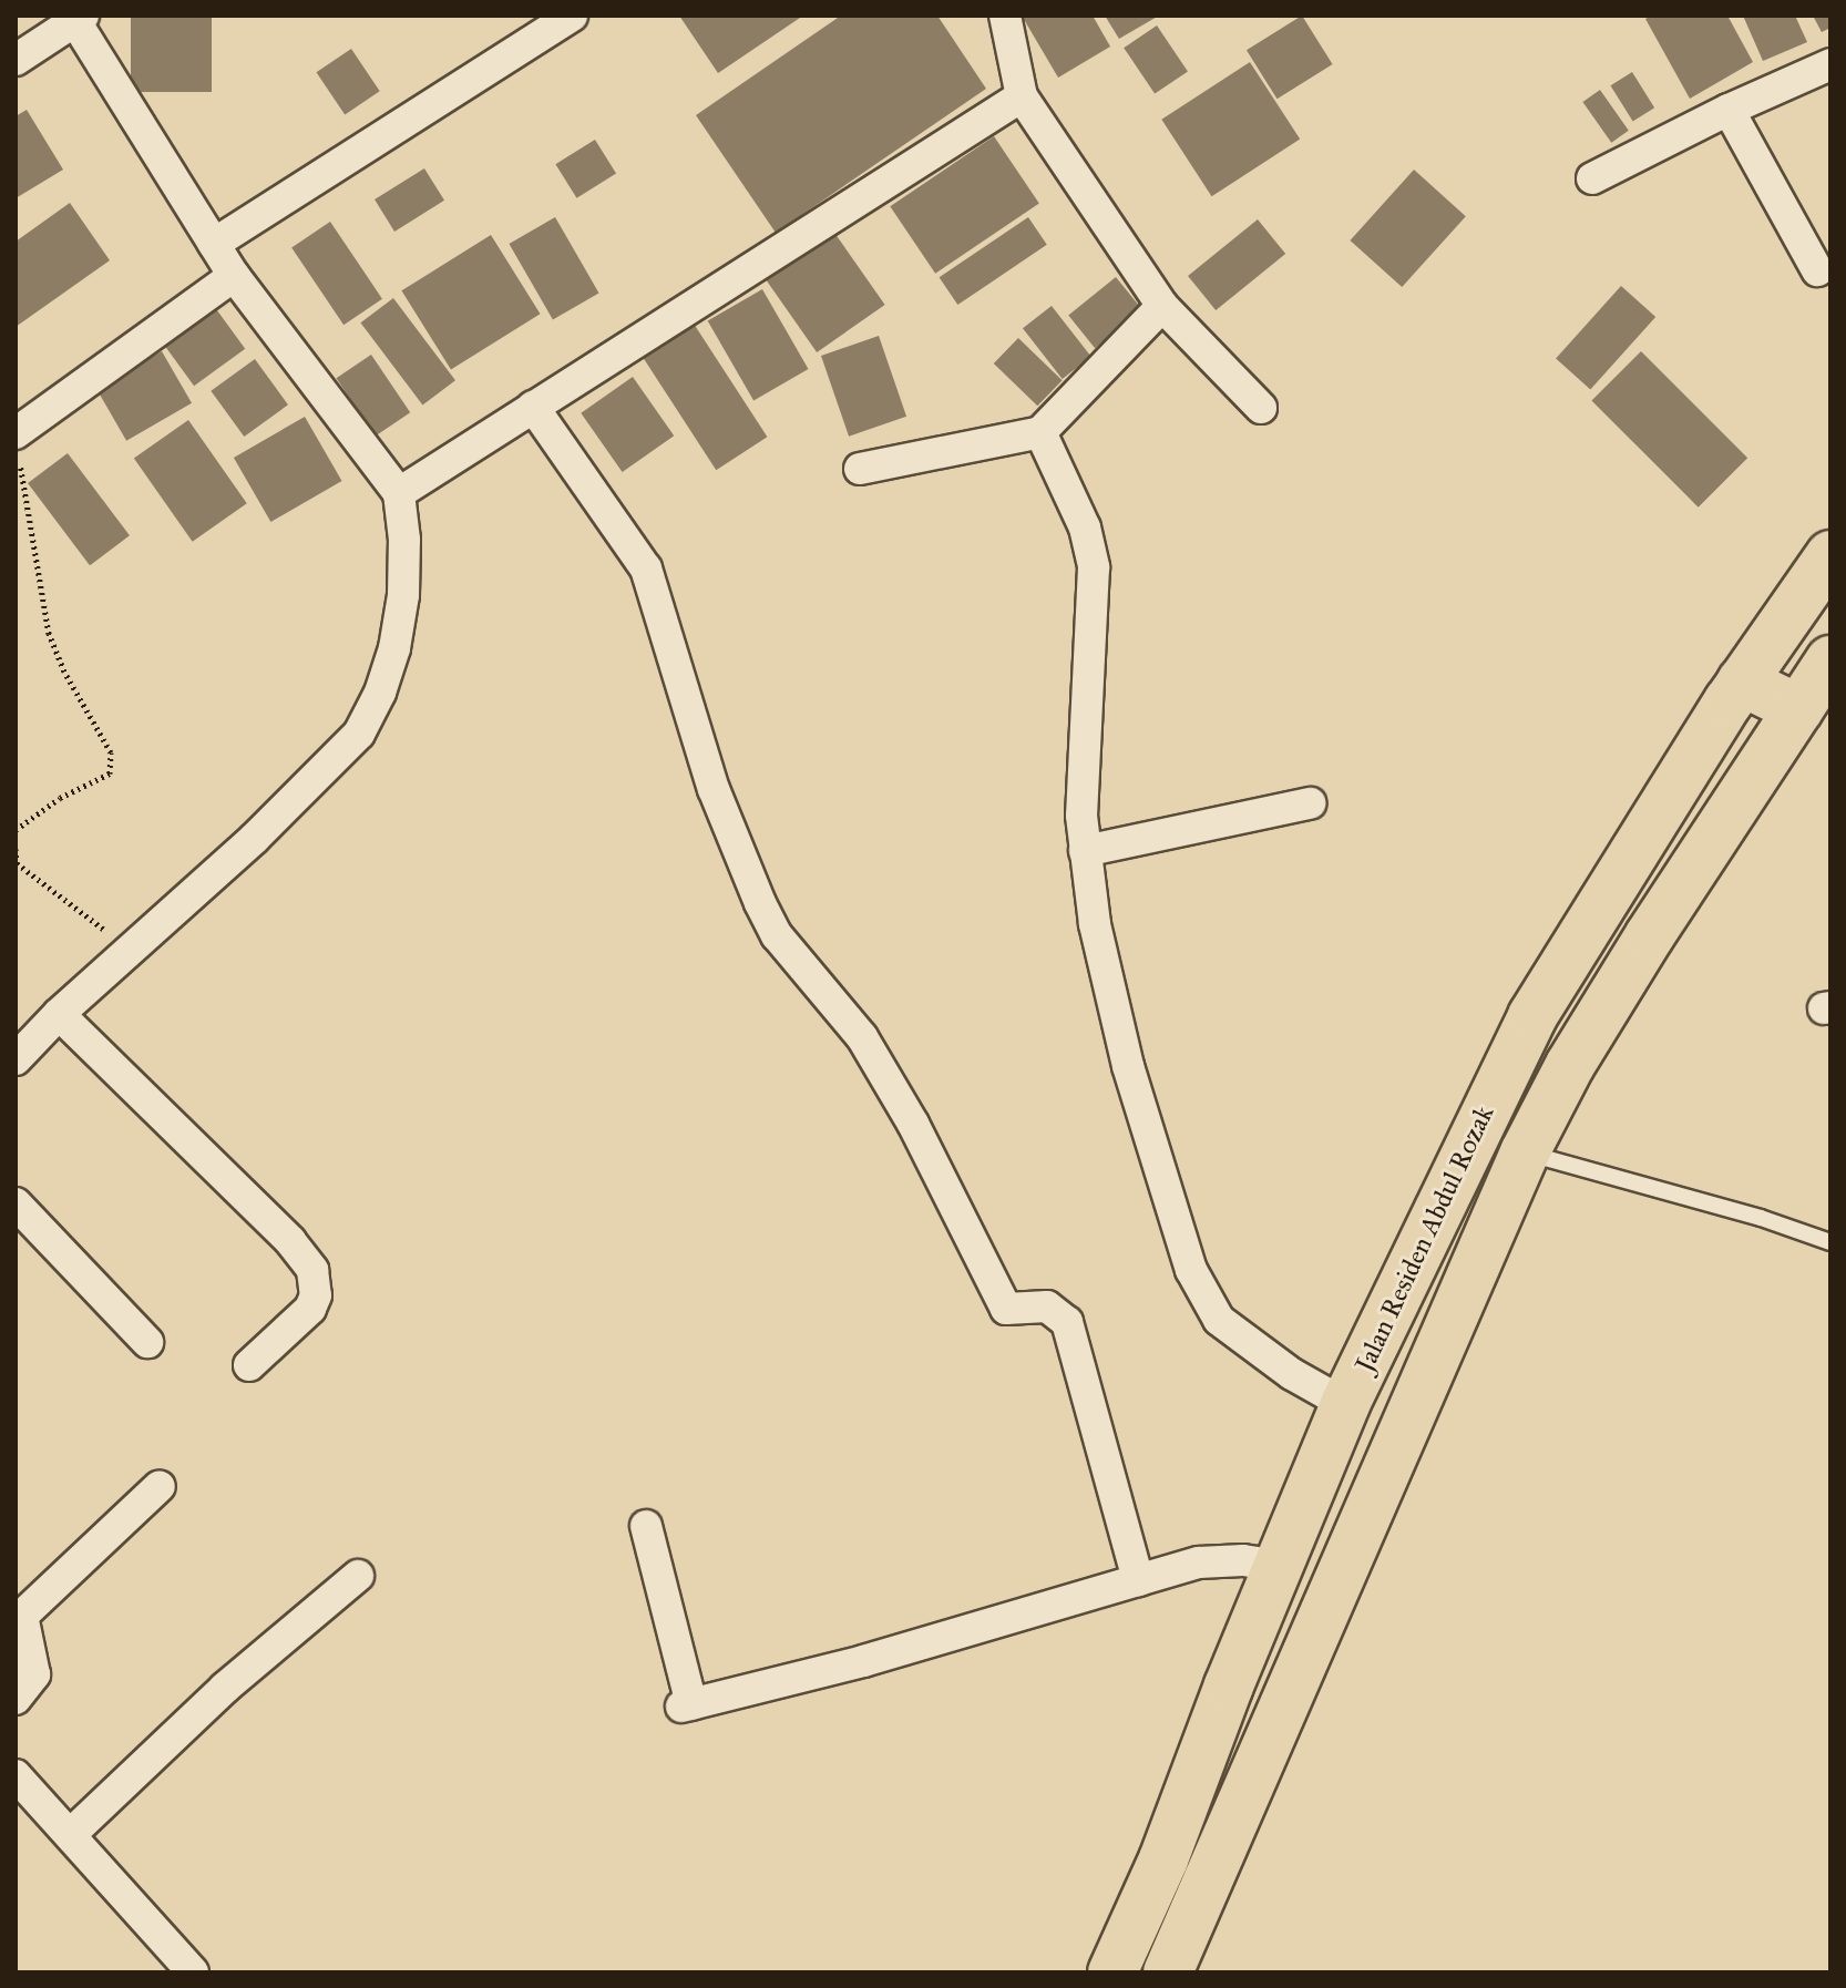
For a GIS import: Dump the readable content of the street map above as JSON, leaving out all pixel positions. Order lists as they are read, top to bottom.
{
  "streets": {
    "main road": ["Jalan Residen Abdul Rozak"]
  }
}
